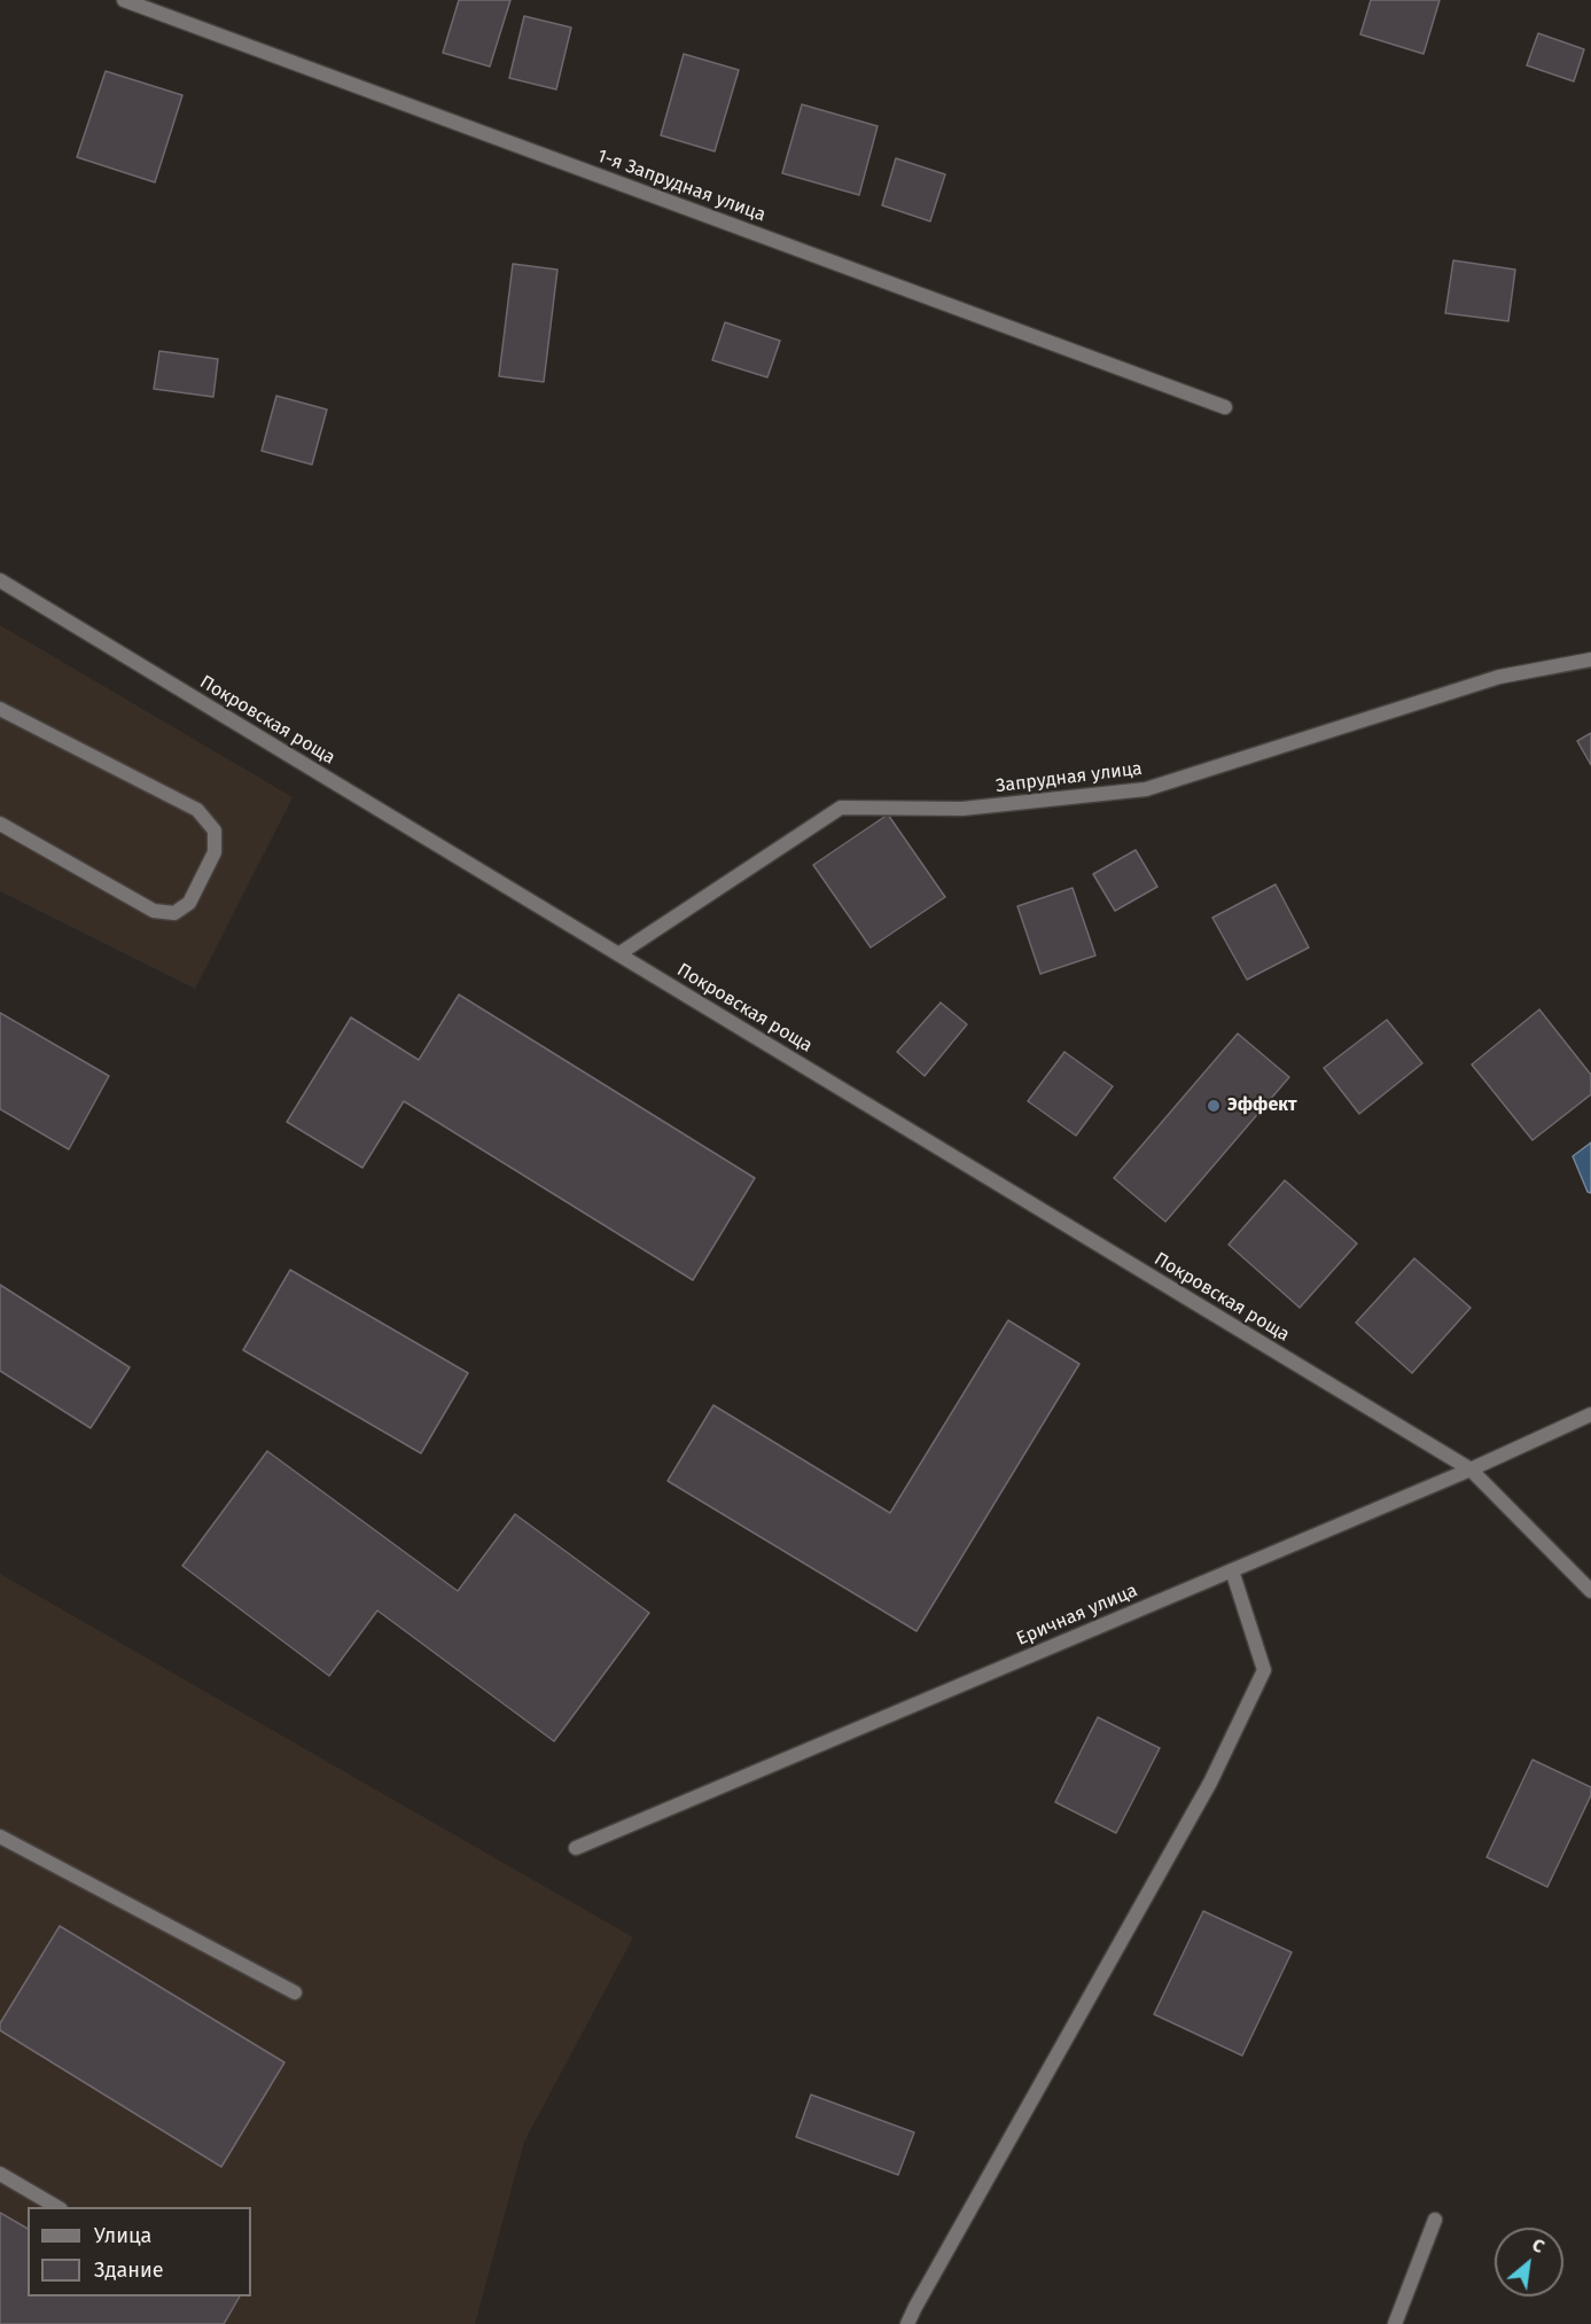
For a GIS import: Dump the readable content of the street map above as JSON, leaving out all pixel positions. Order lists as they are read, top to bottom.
{
  "streets": {
    "street": [
      "1-я Запрудная улица",
      "Покровская роща",
      "Запрудная улица",
      "Еричная улица"
    ]
  },
  "crossings": [
    ["Покровская роща", "Запрудная улица"],
    ["Покровская роща", "Еричная улица"]
  ],
  "places": ["Эффект"],
  "legend": ["Улица", "Здание"],
  "north": "top right"
}
